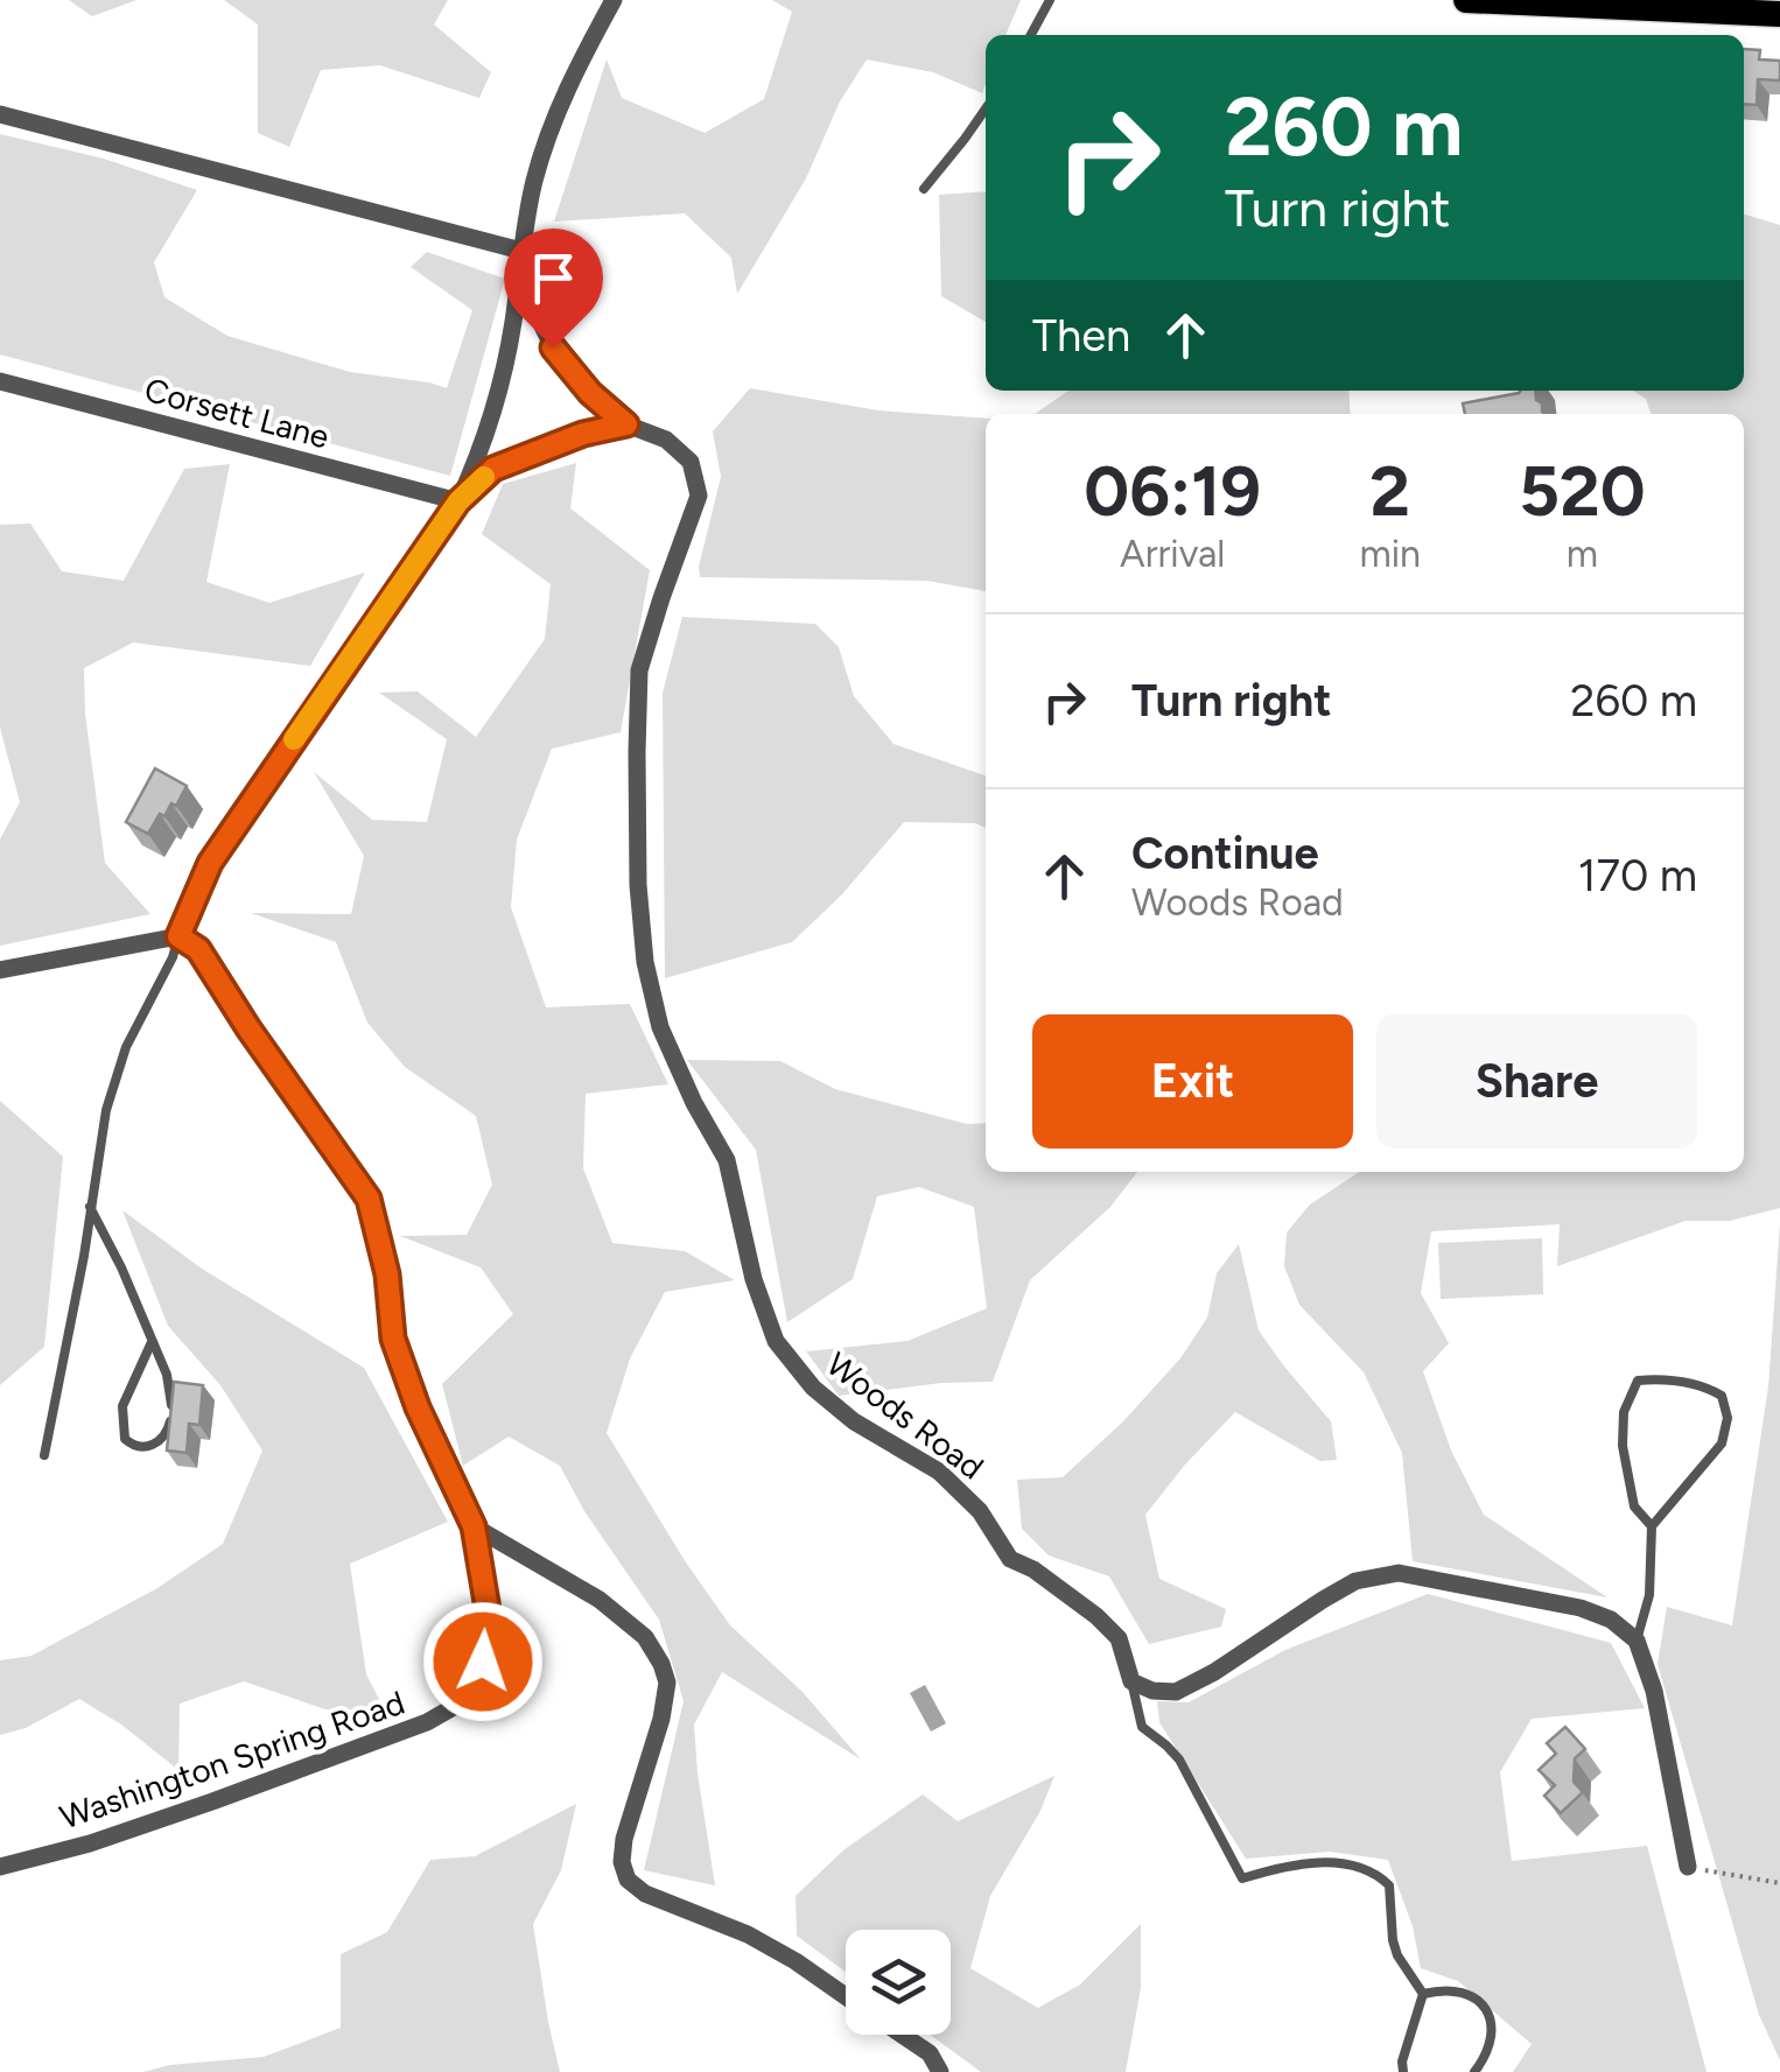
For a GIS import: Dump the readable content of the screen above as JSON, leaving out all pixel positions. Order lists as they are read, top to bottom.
{
  "streets": {
    "street": ["Corsett Lane", "Woods Road", "Washington Spring Road"]
  },
  "page": {
    "turn": ["260 m", "Turn right"],
    "then": "Then",
    "eta": [
      "06:19",
      "Arrival",
      "2",
      "min",
      "520",
      "m"
    ],
    "list": [
      {
        "name": "Turn right",
        "value": "260 m"
      },
      {
        "name": "Continue",
        "note": "Woods Road",
        "value": "170 m"
      }
    ],
    "buttons": ["Exit", "Share"]
  }
}
